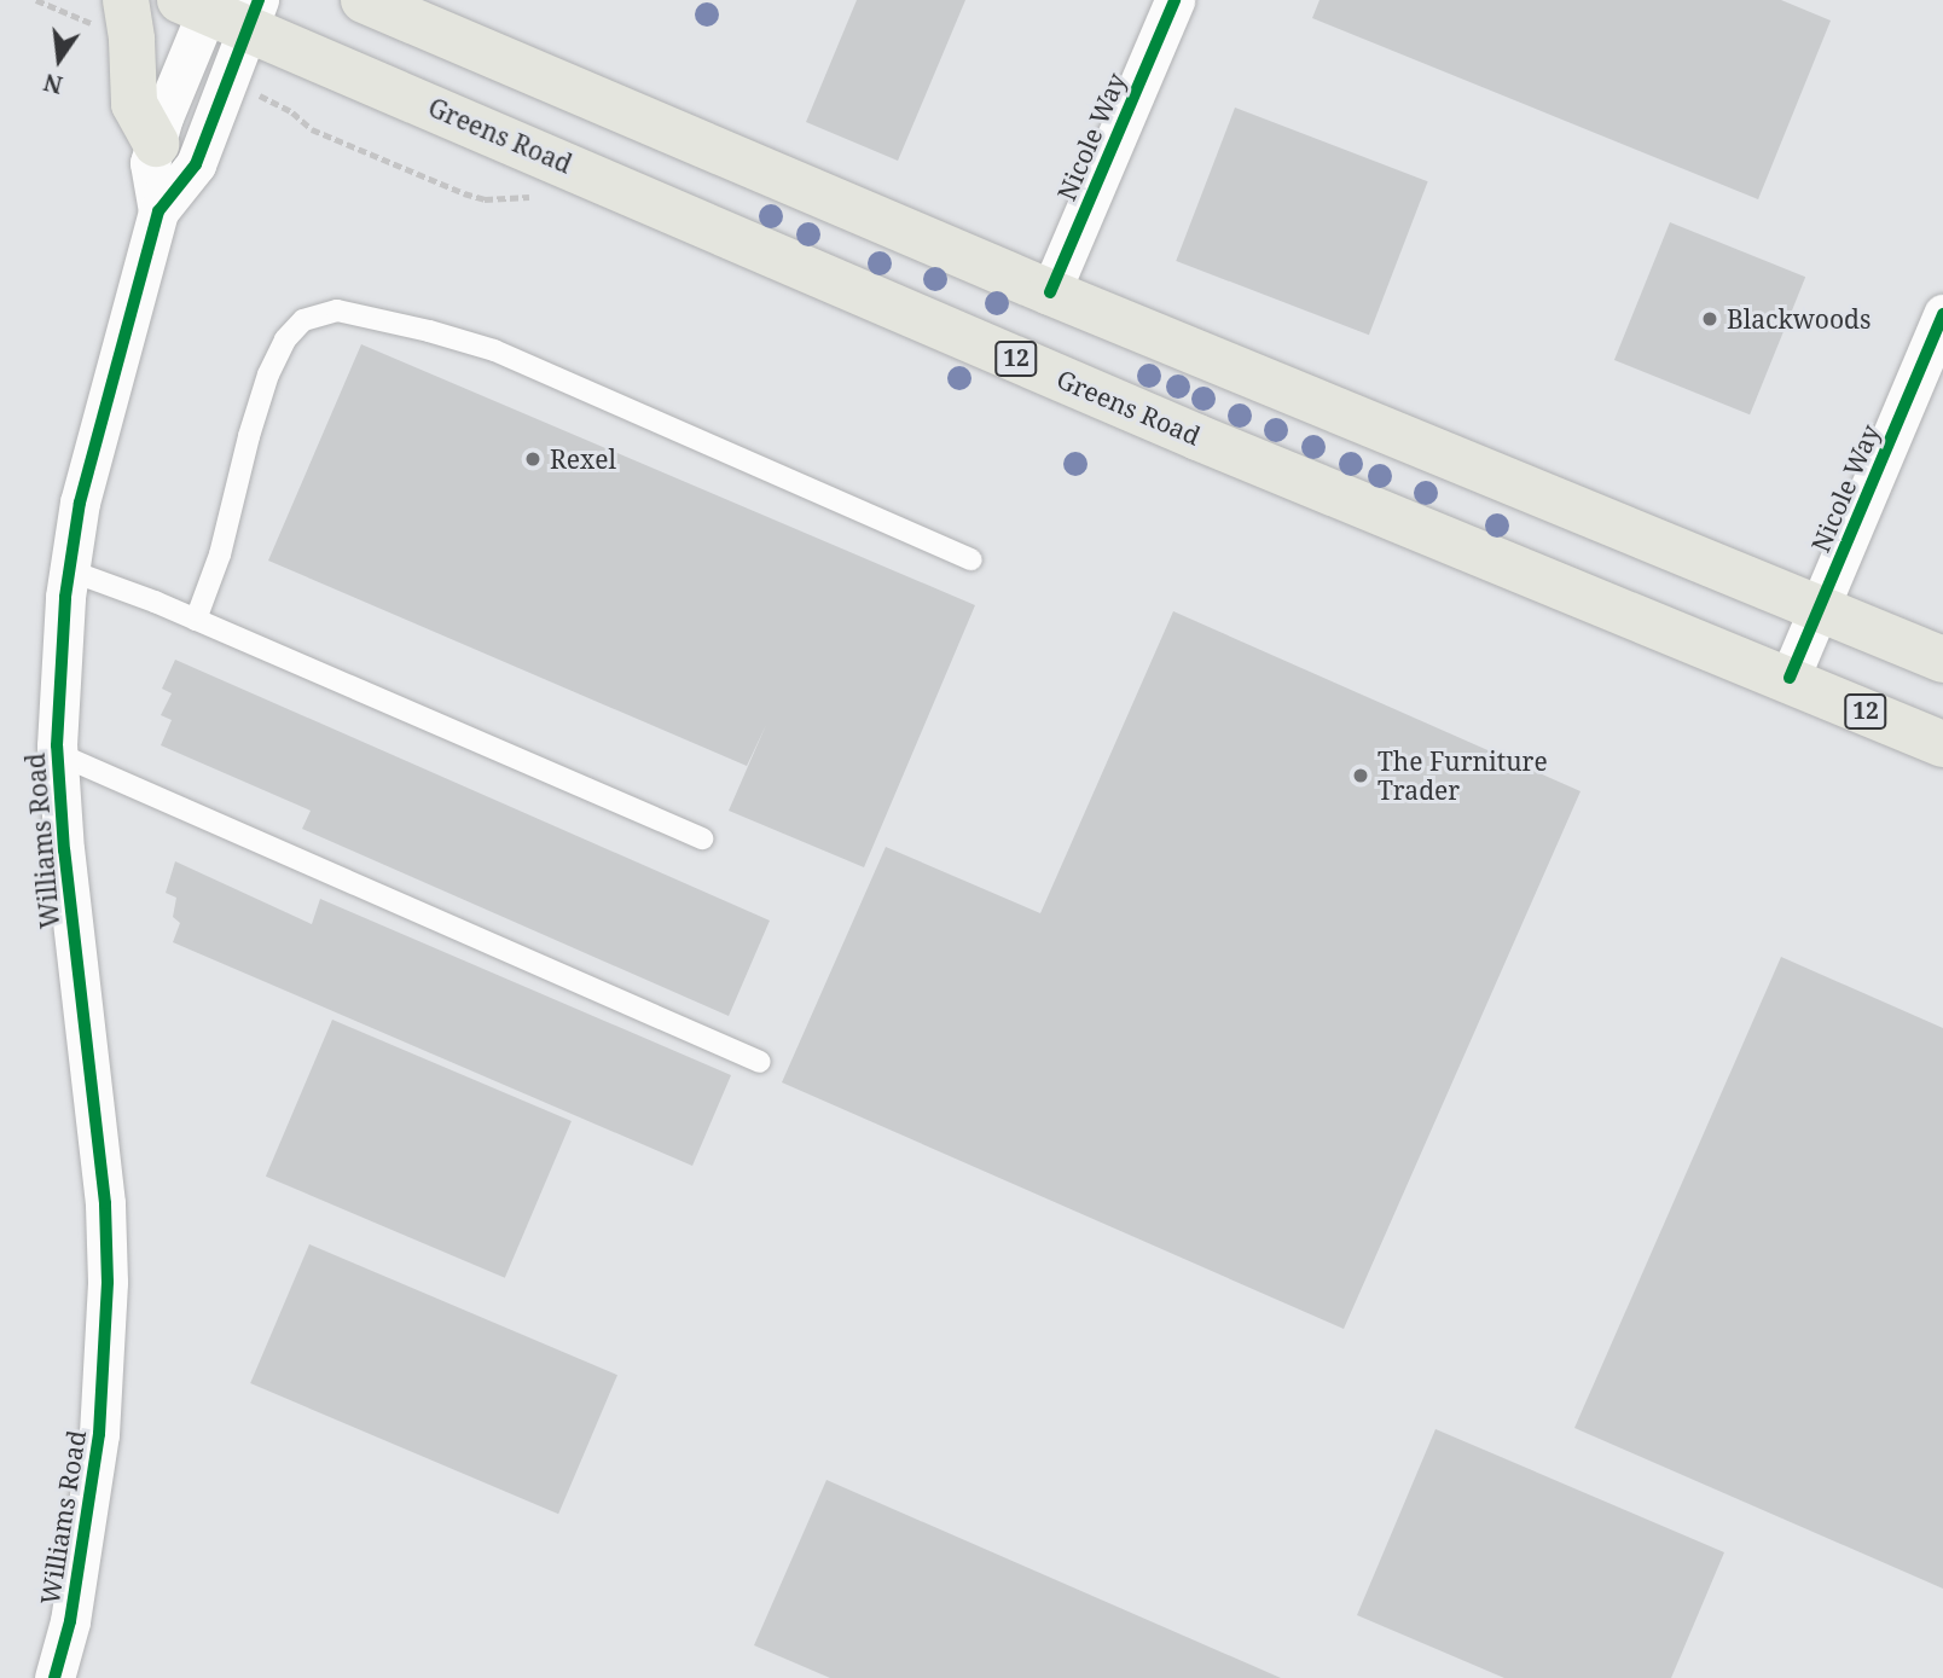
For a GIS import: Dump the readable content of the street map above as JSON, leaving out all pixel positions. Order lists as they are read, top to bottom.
{
  "streets": {
    "main road": ["Greens Road", "12"],
    "street": ["Nicole Way", "Williams Road"]
  },
  "crossings": [
    ["Greens Road", "Nicole Way"],
    ["Greens Road", "Williams Road"]
  ],
  "places": ["Blackwoods", "Rexel", "The Furniture Trader"],
  "north": "bottom"
}
